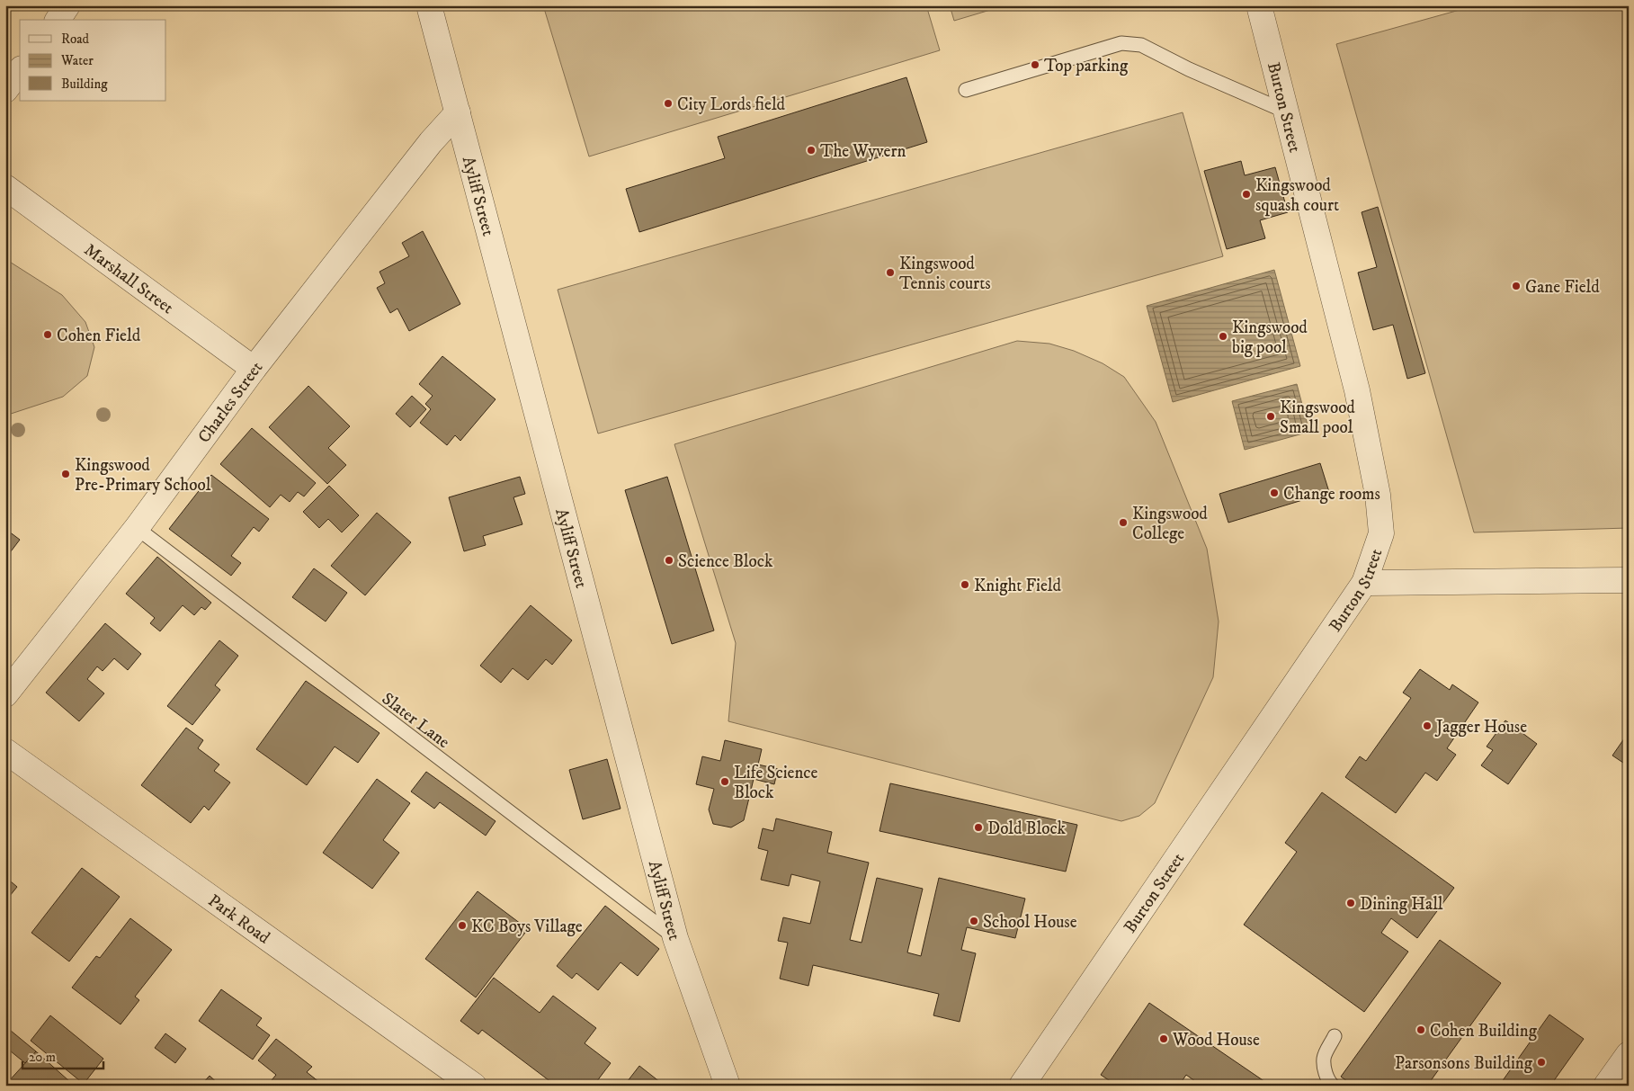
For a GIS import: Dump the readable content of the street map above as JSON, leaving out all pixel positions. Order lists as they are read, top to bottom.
{
  "streets": {
    "street": [
      "Burton Street",
      "Ayliff Street",
      "Marshall Street",
      "Charles Street",
      "Park Road"
    ],
    "lane": ["Slater Lane"]
  },
  "crossings": [
    ["Ayliff Street", "Charles Street"],
    ["Ayliff Street", "Slater Lane"],
    ["Marshall Street", "Charles Street"],
    ["Charles Street", "Slater Lane"]
  ],
  "places": [
    "Top parking",
    "City Lords field",
    "The Wyvern",
    "Kingswood squash court",
    "Kingswood Tennis courts",
    "Gane Field",
    "Cohen Field",
    "Kingswood big pool",
    "Kingswood Small pool",
    "Kingswood Pre-Primary School",
    "Change rooms",
    "Kingswood College",
    "Science Block",
    "Knight Field",
    "Jagger House",
    "Life Science Block",
    "Dold Block",
    "Dining Hall",
    "School House",
    "KC Boys Village",
    "Cohen Building",
    "Wood House",
    "Parsonsons Building"
  ],
  "legend": ["Road", "Water", "Building"],
  "scale_bar": "20 m"
}
